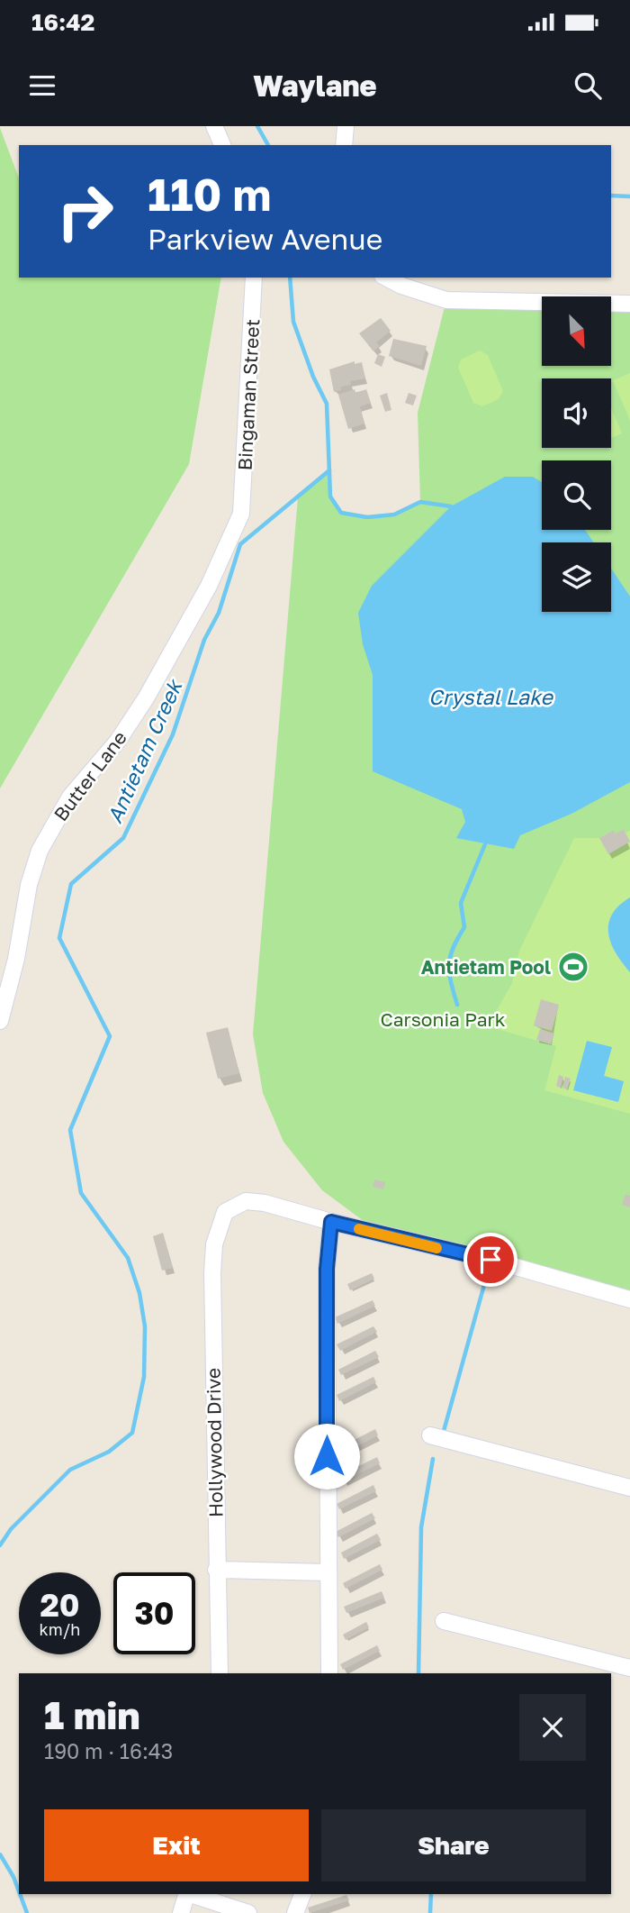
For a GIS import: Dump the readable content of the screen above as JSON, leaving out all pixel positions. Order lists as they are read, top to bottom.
{
  "streets": {
    "street": ["Bingaman Street", "Butter Lane", "Hollywood Drive"]
  },
  "crossings": [
    ["Bingaman Street", "Butter Lane"]
  ],
  "water": ["Crystal Lake", "Antietam Creek"],
  "parks": ["Carsonia Park"],
  "places": {
    "sports": ["Antietam Pool"]
  },
  "north": "bottom right",
  "page": {
    "status": "16:42",
    "header": "Waylane",
    "turn": ["110 m", "Parkview Avenue"],
    "speed": "20 km/h",
    "limit": "30",
    "heading": ["1 min", "190 m · 16:43"],
    "buttons": ["Exit", "Share"]
  }
}
